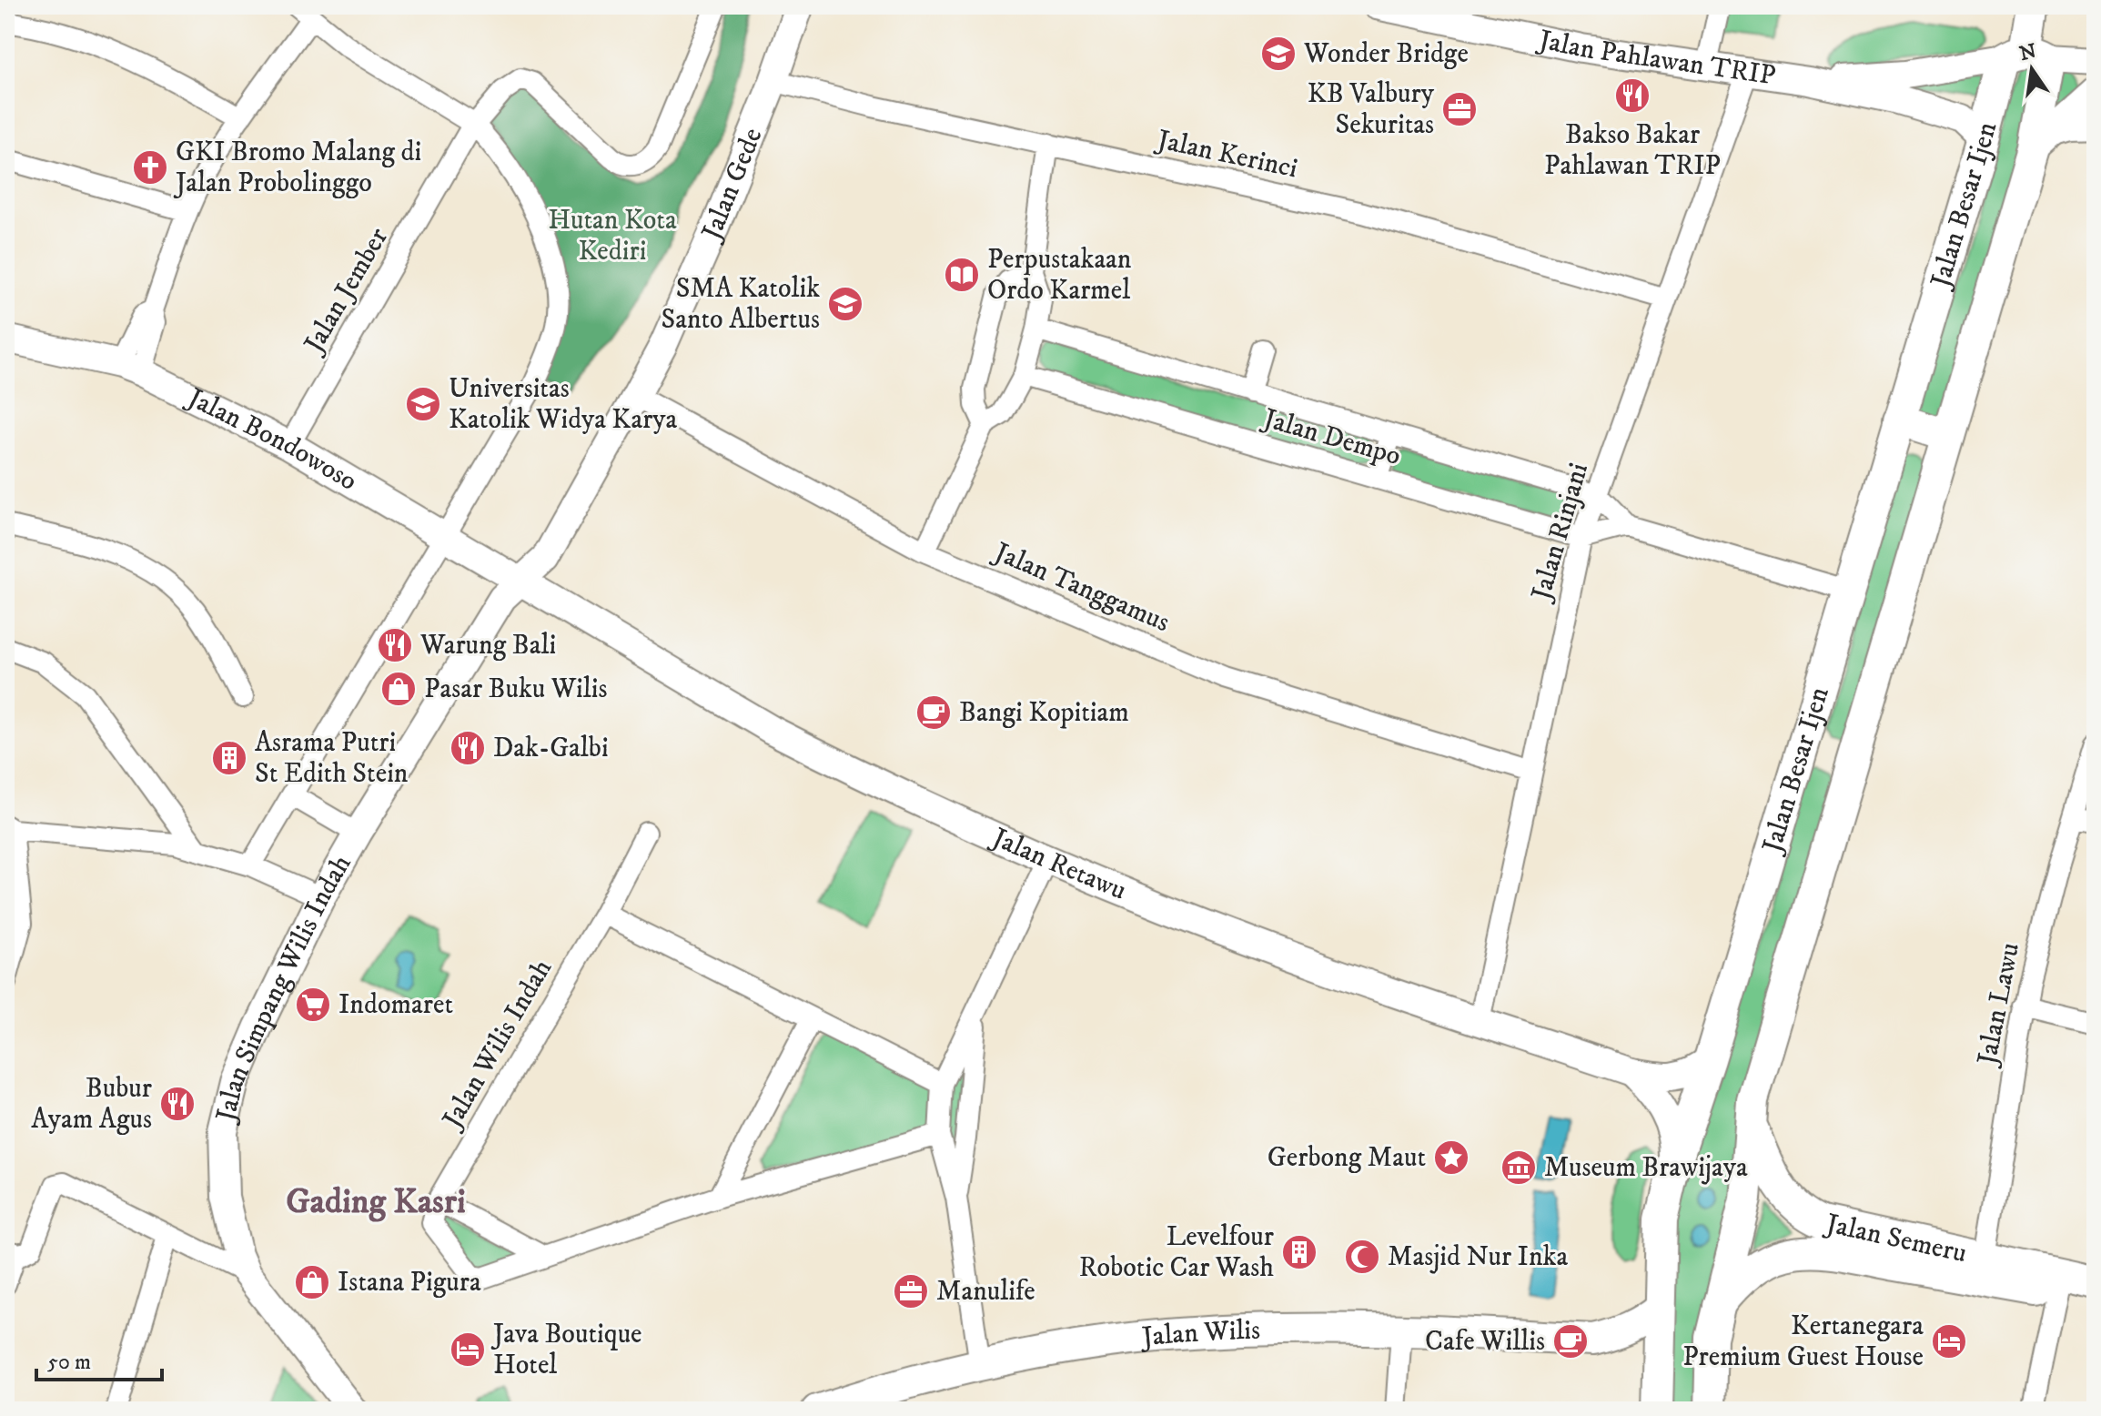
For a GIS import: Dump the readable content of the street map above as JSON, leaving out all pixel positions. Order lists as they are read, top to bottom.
{
  "streets": {
    "main road": [
      "Jalan Pahlawan TRIP",
      "Jalan Gede",
      "Jalan Besar Ijen",
      "Jalan Bondowoso",
      "Jalan Retawu",
      "Jalan Simpang Wilis Indah",
      "Jalan Semeru",
      "Jalan Wilis"
    ],
    "street": [
      "Jalan Kerinci",
      "Jalan Jember",
      "Jalan Dempo",
      "Jalan Rinjani",
      "Jalan Tanggamus",
      "Jalan Lawu",
      "Jalan Wilis Indah"
    ]
  },
  "crossings": [
    ["Jalan Pahlawan TRIP", "Jalan Besar Ijen"],
    ["Jalan Pahlawan TRIP", "Jalan Rinjani"],
    ["Jalan Kerinci", "Jalan Gede"],
    ["Jalan Kerinci", "Jalan Rinjani"],
    ["Jalan Gede", "Jalan Bondowoso"],
    ["Jalan Gede", "Jalan Tanggamus"],
    ["Jalan Gede", "Jalan Retawu"],
    ["Jalan Gede", "Jalan Simpang Wilis Indah"],
    ["Jalan Besar Ijen", "Jalan Dempo"],
    ["Jalan Besar Ijen", "Jalan Retawu"],
    ["Jalan Besar Ijen", "Jalan Semeru"],
    ["Jalan Besar Ijen", "Jalan Wilis"],
    ["Jalan Jember", "Jalan Bondowoso"],
    ["Jalan Dempo", "Jalan Rinjani"],
    ["Jalan Bondowoso", "Jalan Retawu"],
    ["Jalan Bondowoso", "Jalan Simpang Wilis Indah"],
    ["Jalan Rinjani", "Jalan Tanggamus"],
    ["Jalan Rinjani", "Jalan Retawu"],
    ["Jalan Retawu", "Jalan Simpang Wilis Indah"],
    ["Jalan Lawu", "Jalan Semeru"]
  ],
  "districts": ["Gading Kasri"],
  "parks": ["Hutan Kota Kediri"],
  "places": {
    "school or university": ["Wonder Bridge", "SMA Katolik Santo Albertus", "Universitas Katolik Widya Karya"],
    "restaurant": [
      "Bakso Bakar Pahlawan TRIP",
      "Warung Bali",
      "Dak-Galbi",
      "Bubur Ayam Agus"
    ],
    "office": ["KB Valbury Sekuritas", "Manulife"],
    "church": ["GKI Bromo Malang di Jalan Probolinggo"],
    "library": ["Perpustakaan Ordo Karmel"],
    "shop": ["Pasar Buku Wilis", "Istana Pigura"],
    "cafe": ["Bangi Kopitiam", "Cafe Willis"],
    "building": ["Asrama Putri St Edith Stein", "Levelfour Robotic Car Wash"],
    "supermarket": ["Indomaret"],
    "place": ["Gerbong Maut"],
    "museum": ["Museum Brawijaya"],
    "mosque": ["Masjid Nur Inka"],
    "hotel": ["Kertanegara Premium Guest House", "Java Boutique Hotel"]
  },
  "scale_bar": "50 m",
  "north": "top"
}
